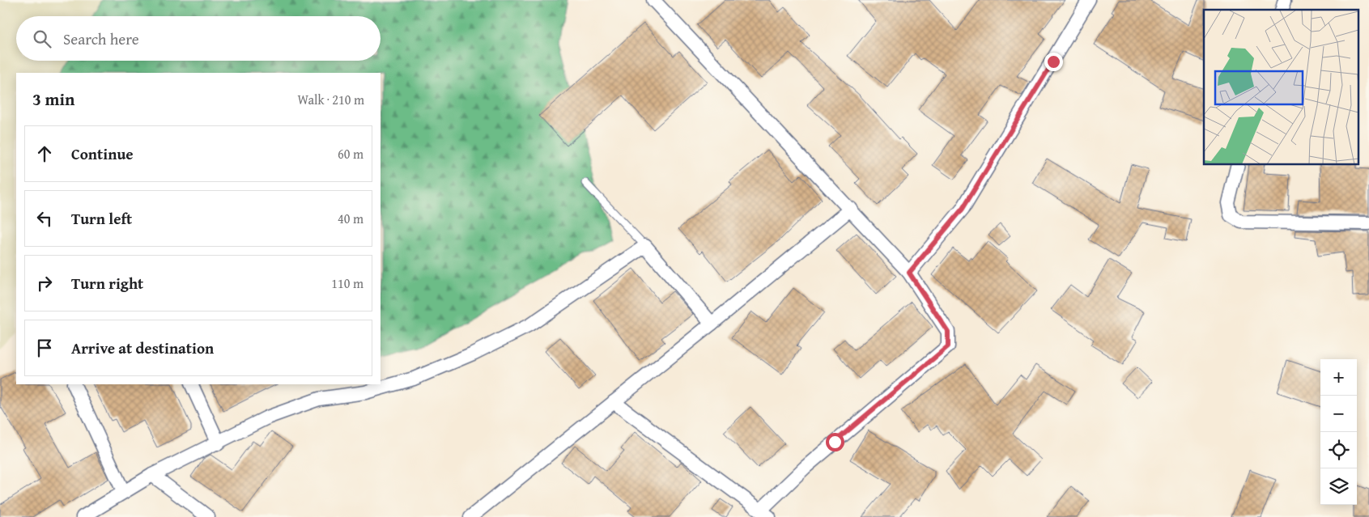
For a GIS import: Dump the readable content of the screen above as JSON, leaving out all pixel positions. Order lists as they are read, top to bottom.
{
  "page": {
    "search": "Search here",
    "heading": ["3 min", "Walk · 210 m"],
    "list": [
      ["Continue", "60 m"],
      ["Turn left", "40 m"],
      ["Turn right", "110 m"],
      "Arrive at destination"
    ],
    "map_buttons": ["+", "−"]
  }
}
